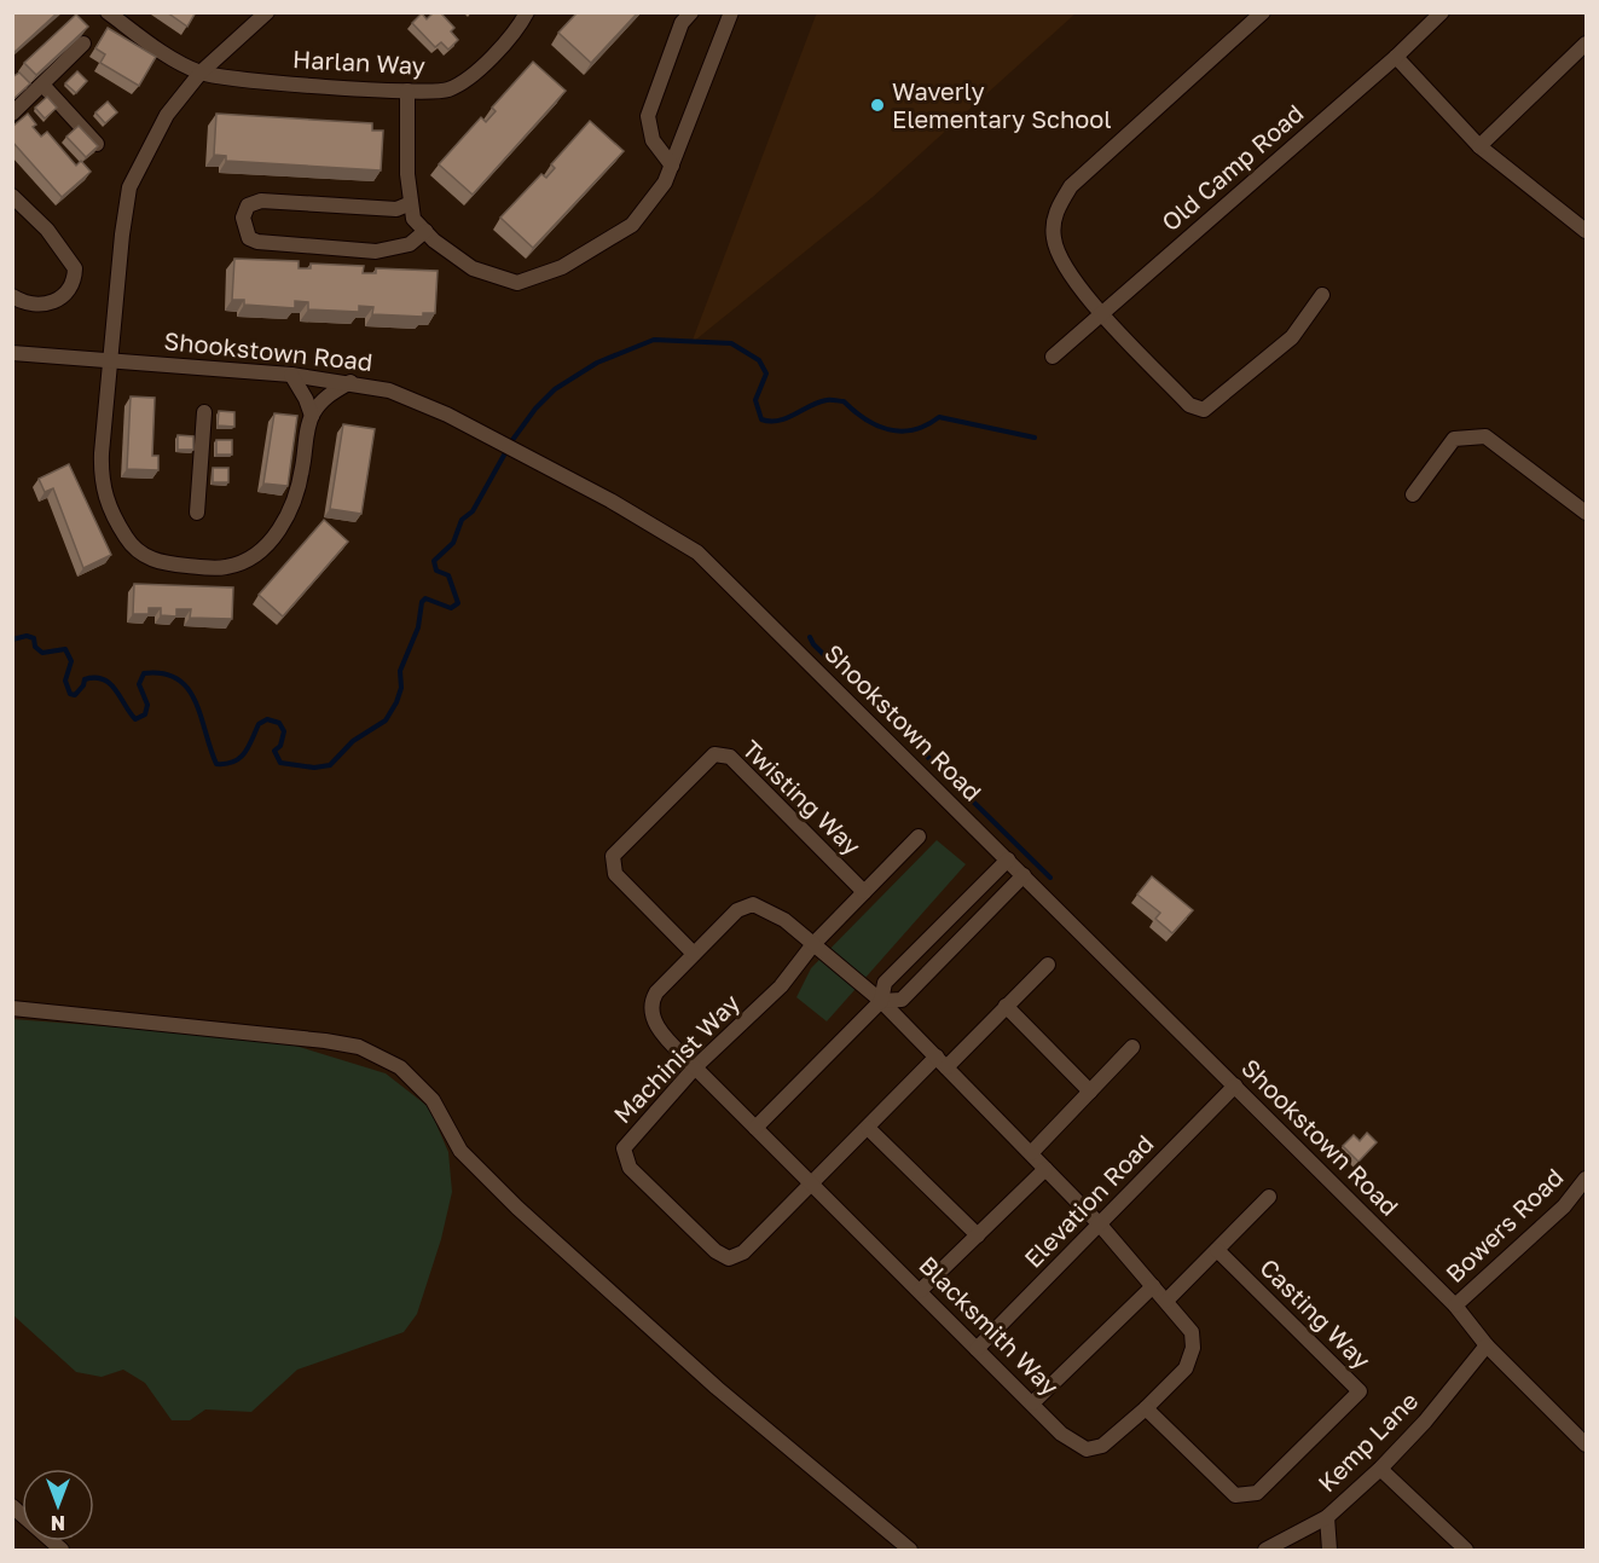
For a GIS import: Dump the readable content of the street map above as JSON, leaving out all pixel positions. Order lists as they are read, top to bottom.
{
  "streets": {
    "street": [
      "Harlan Way",
      "Old Camp Road",
      "Shookstown Road",
      "Twisting Way",
      "Machinist Way",
      "Elevation Road",
      "Bowers Road",
      "Casting Way",
      "Blacksmith Way",
      "Kemp Lane"
    ]
  },
  "crossings": [
    ["Shookstown Road", "Elevation Road"],
    ["Shookstown Road", "Bowers Road"],
    ["Shookstown Road", "Kemp Lane"],
    ["Twisting Way", "Machinist Way"],
    ["Twisting Way", "Blacksmith Way"],
    ["Machinist Way", "Blacksmith Way"],
    ["Elevation Road", "Blacksmith Way"],
    ["Casting Way", "Blacksmith Way"]
  ],
  "places": ["Waverly Elementary School"],
  "north": "bottom"
}
